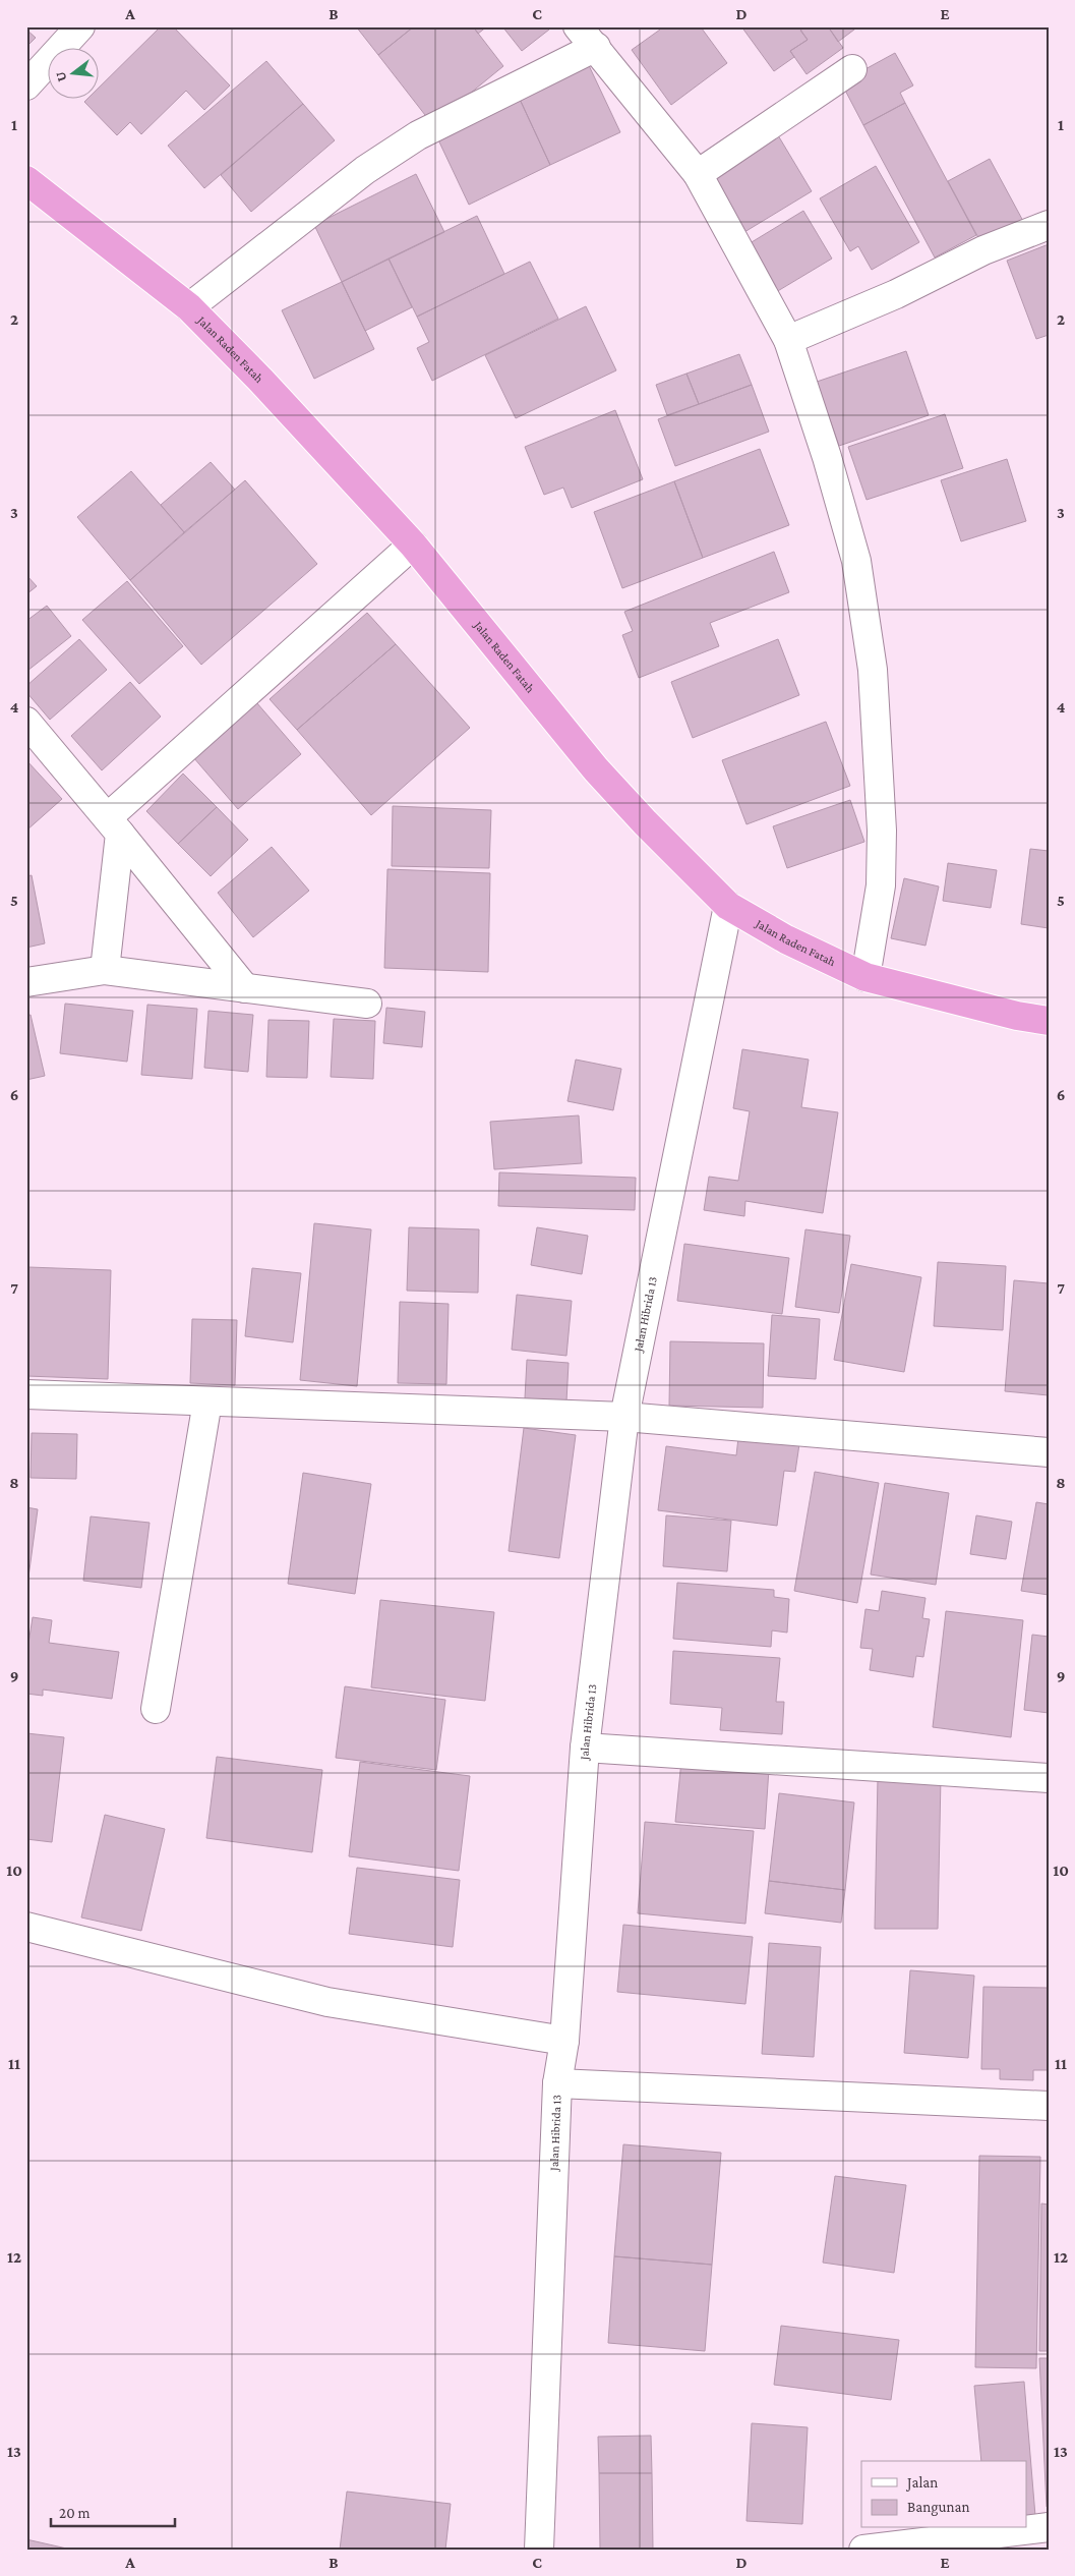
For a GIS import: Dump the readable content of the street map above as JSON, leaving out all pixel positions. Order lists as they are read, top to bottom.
{
  "streets": {
    "highway": ["Jalan Raden Fatah"],
    "street": ["Jalan Hibrida 13"]
  },
  "crossings": [
    ["Jalan Raden Fatah", "Jalan Hibrida 13"]
  ],
  "legend": ["Jalan", "Bangunan"],
  "scale_bar": "20 m",
  "north": "left",
  "grid": {
    "columns": [
      "A",
      "B",
      "C",
      "D",
      "E"
    ],
    "rows": [
      "1",
      "2",
      "3",
      "4",
      "5",
      "6",
      "7",
      "8",
      "9",
      "10",
      "11",
      "12",
      "13"
    ]
  }
}
